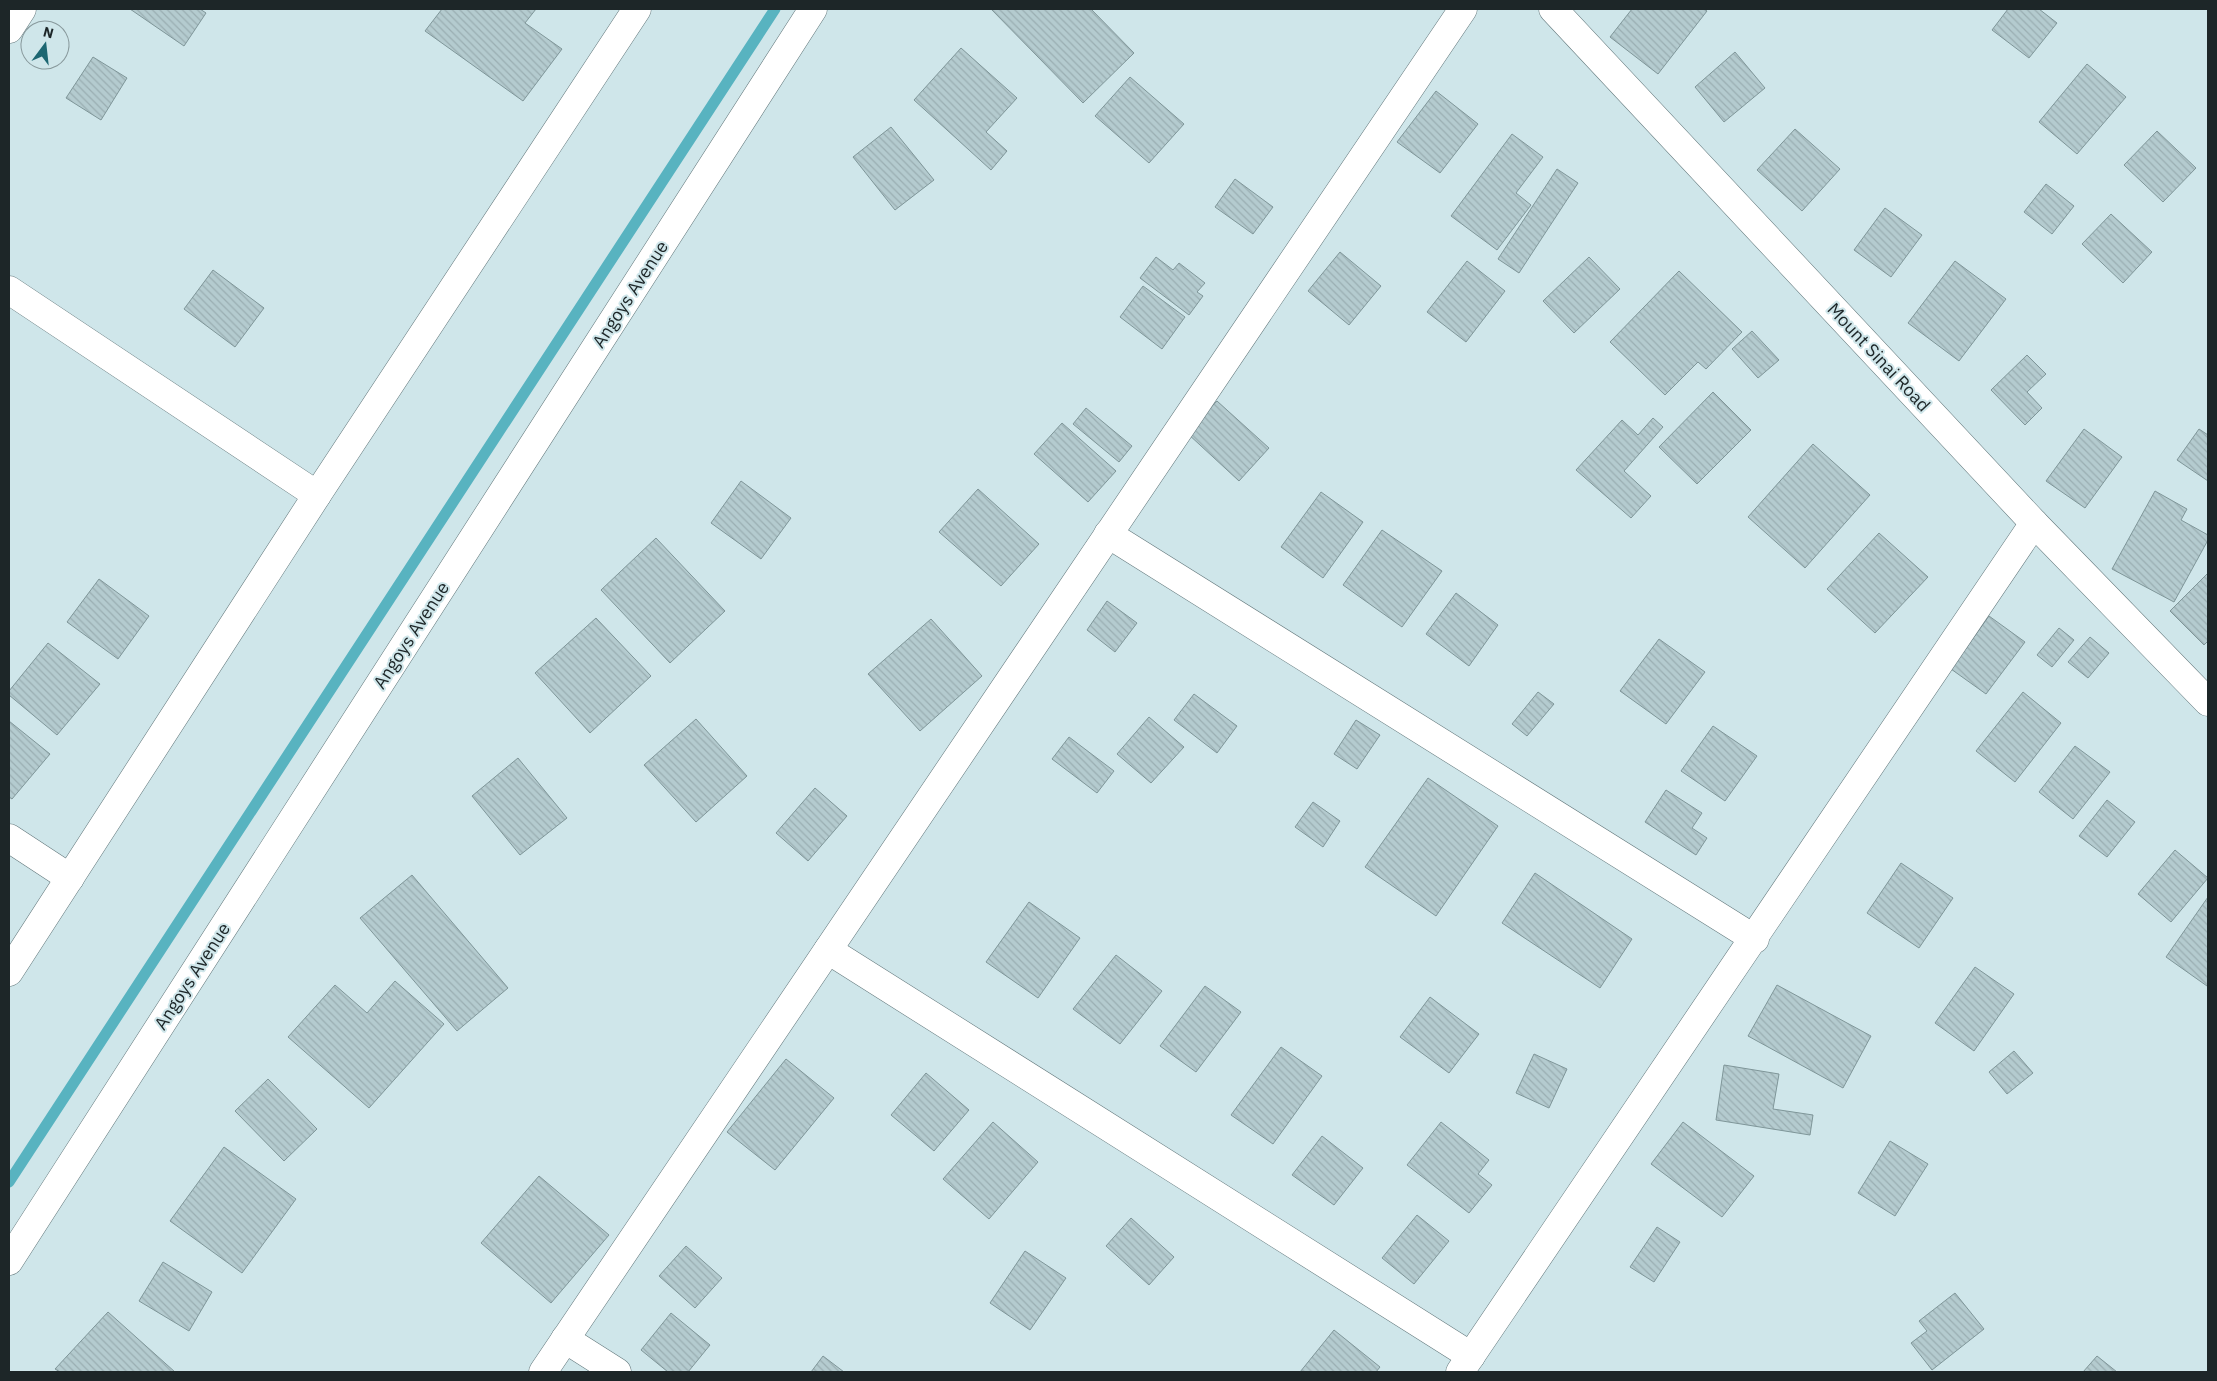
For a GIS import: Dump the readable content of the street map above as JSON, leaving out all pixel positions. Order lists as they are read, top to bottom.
{
  "streets": {
    "street": ["Angoys Avenue", "Mount Sinai Road"]
  },
  "north": "top"
}
